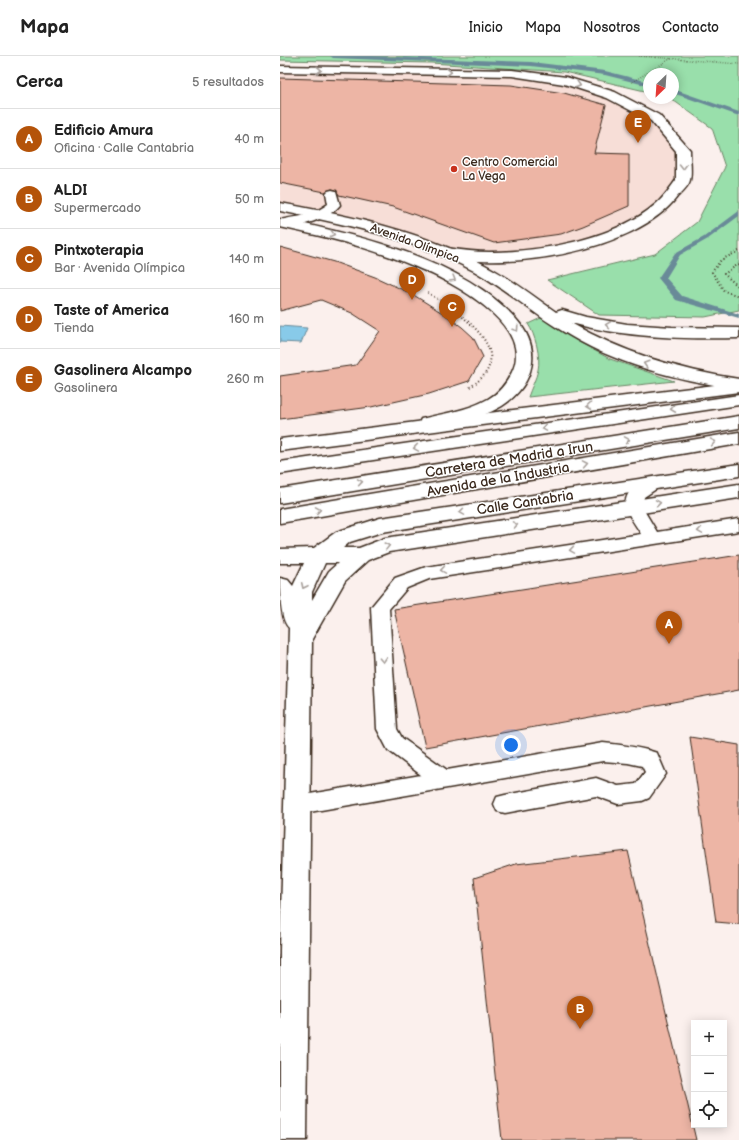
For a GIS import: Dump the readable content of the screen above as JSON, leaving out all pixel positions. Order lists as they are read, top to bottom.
{
  "streets": {
    "main road": [
      "Avenida Olímpica",
      "Carretera de Madrid a Irun",
      "Avenida de la Industria",
      "Calle Cantabria"
    ]
  },
  "places": ["Centro Comercial La Vega"],
  "north": "bottom left",
  "page": {
    "header": "Mapa",
    "nav": [
      "Inicio",
      "Mapa",
      "Nosotros",
      "Contacto"
    ],
    "heading": ["Cerca", "5 resultados"],
    "list": [
      {
        "mark": "A",
        "name": "Edificio Amura",
        "note": "Oficina · Calle Cantabria",
        "value": "40 m"
      },
      {
        "mark": "B",
        "name": "ALDI",
        "note": "Supermercado",
        "value": "50 m"
      },
      {
        "mark": "C",
        "name": "Pintxoterapia",
        "note": "Bar · Avenida Olímpica",
        "value": "140 m"
      },
      {
        "mark": "D",
        "name": "Taste of America",
        "note": "Tienda",
        "value": "160 m"
      },
      {
        "mark": "E",
        "name": "Gasolinera Alcampo",
        "note": "Gasolinera",
        "value": "260 m"
      }
    ],
    "pins": [
      "E",
      "D",
      "C",
      "A",
      "B"
    ],
    "map_buttons": ["+", "−"]
  }
}
